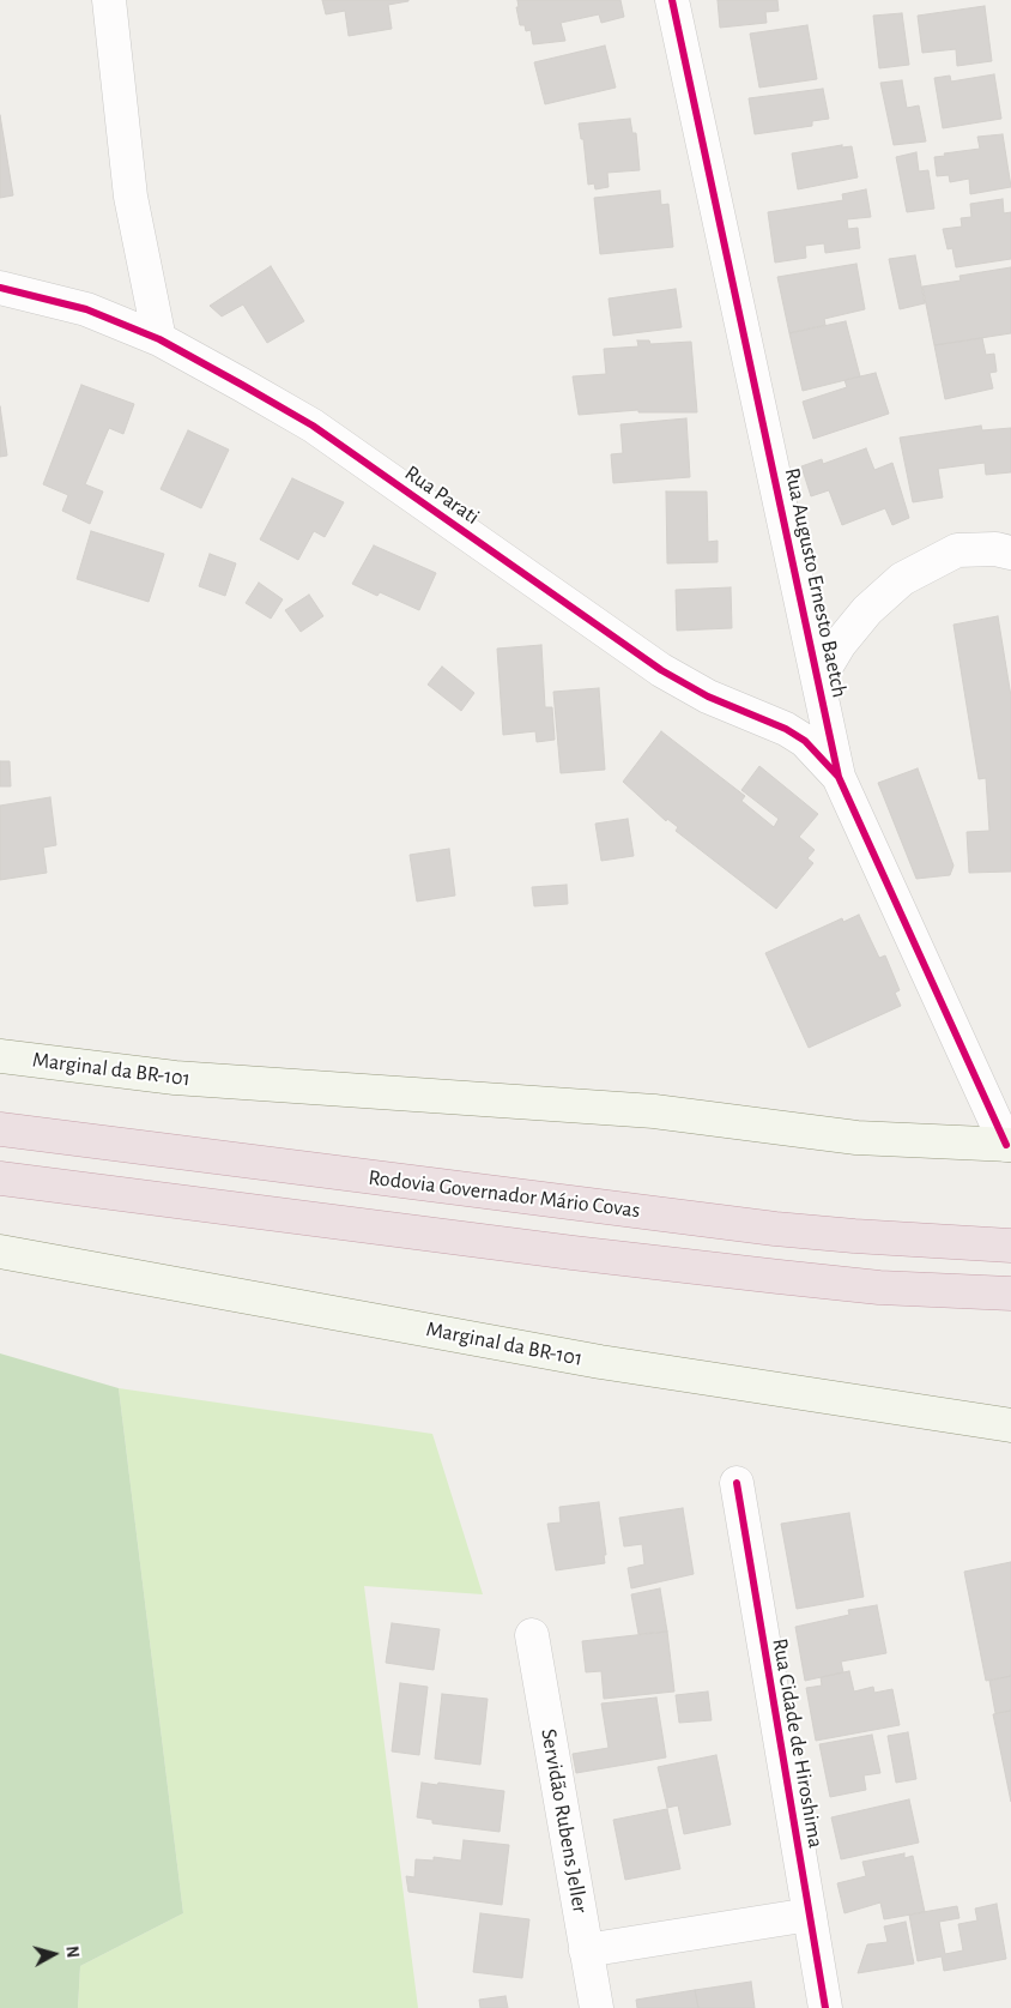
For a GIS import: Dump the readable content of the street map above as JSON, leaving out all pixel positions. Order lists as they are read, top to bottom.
{
  "streets": {
    "highway": ["Rodovia Governador Mário Covas"],
    "main road": ["Marginal da BR-101"],
    "street": [
      "Rua Parati",
      "Rua Augusto Ernesto Baetch",
      "Rua Cidade de Hiroshima",
      "Servidão Rubens Jeller"
    ]
  },
  "crossings": [
    ["Rua Parati", "Rua Augusto Ernesto Baetch"],
    ["Rua Augusto Ernesto Baetch", "Marginal da BR-101"]
  ],
  "north": "right"
}
